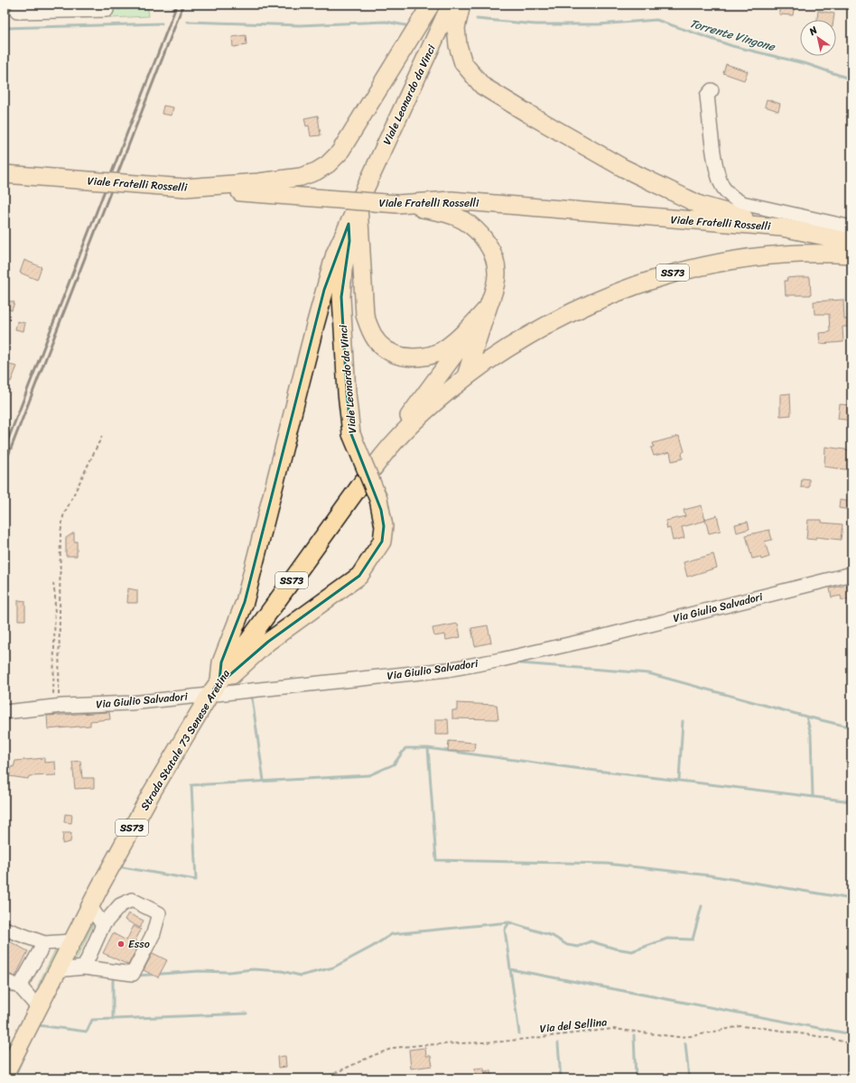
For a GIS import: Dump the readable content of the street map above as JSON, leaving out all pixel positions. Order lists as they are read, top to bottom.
{
  "streets": {
    "main road": [
      "Viale Leonardo da Vinci",
      "Viale Fratelli Rosselli",
      "SS73",
      "Strada Statale 73 Senese Aretina"
    ],
    "street": ["Via Giulio Salvadori"],
    "path": ["Via del Sellina"]
  },
  "crossings": [
    ["Viale Leonardo da Vinci", "Via Giulio Salvadori"],
    ["Viale Leonardo da Vinci", "Strada Statale 73 Senese Aretina"],
    ["Via Giulio Salvadori", "Strada Statale 73 Senese Aretina"]
  ],
  "water": ["Torrente Vingone"],
  "places": ["Esso"],
  "north": "top left"
}
